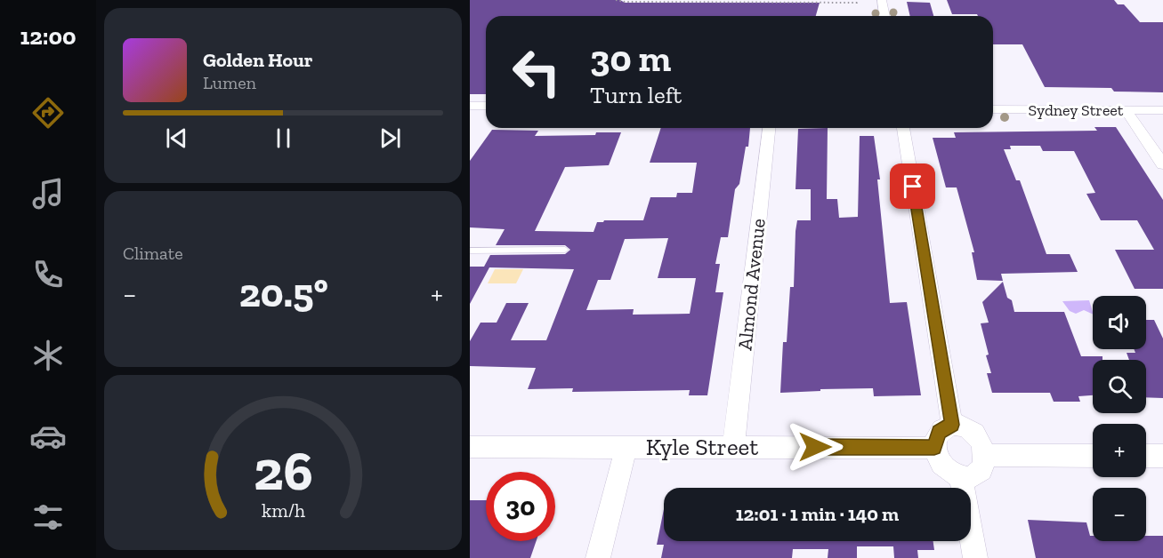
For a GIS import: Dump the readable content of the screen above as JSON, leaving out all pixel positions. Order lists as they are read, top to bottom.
{
  "streets": {
    "street": ["Sydney Street", "Almond Avenue", "Kyle Street"]
  },
  "crossings": [
    ["Almond Avenue", "Kyle Street"]
  ],
  "page": {
    "tabs": "12:00",
    "turn": ["30 m", "Turn left"],
    "song": ["Golden Hour", "Lumen"],
    "tile": "Climate",
    "heat": ["−", "20.5°", "+"],
    "map_buttons": ["+", "−"],
    "limit": "30",
    "trip": "12:01 · 1 min · 140 m",
    "gauge": ["26", "km/h"]
  }
}
